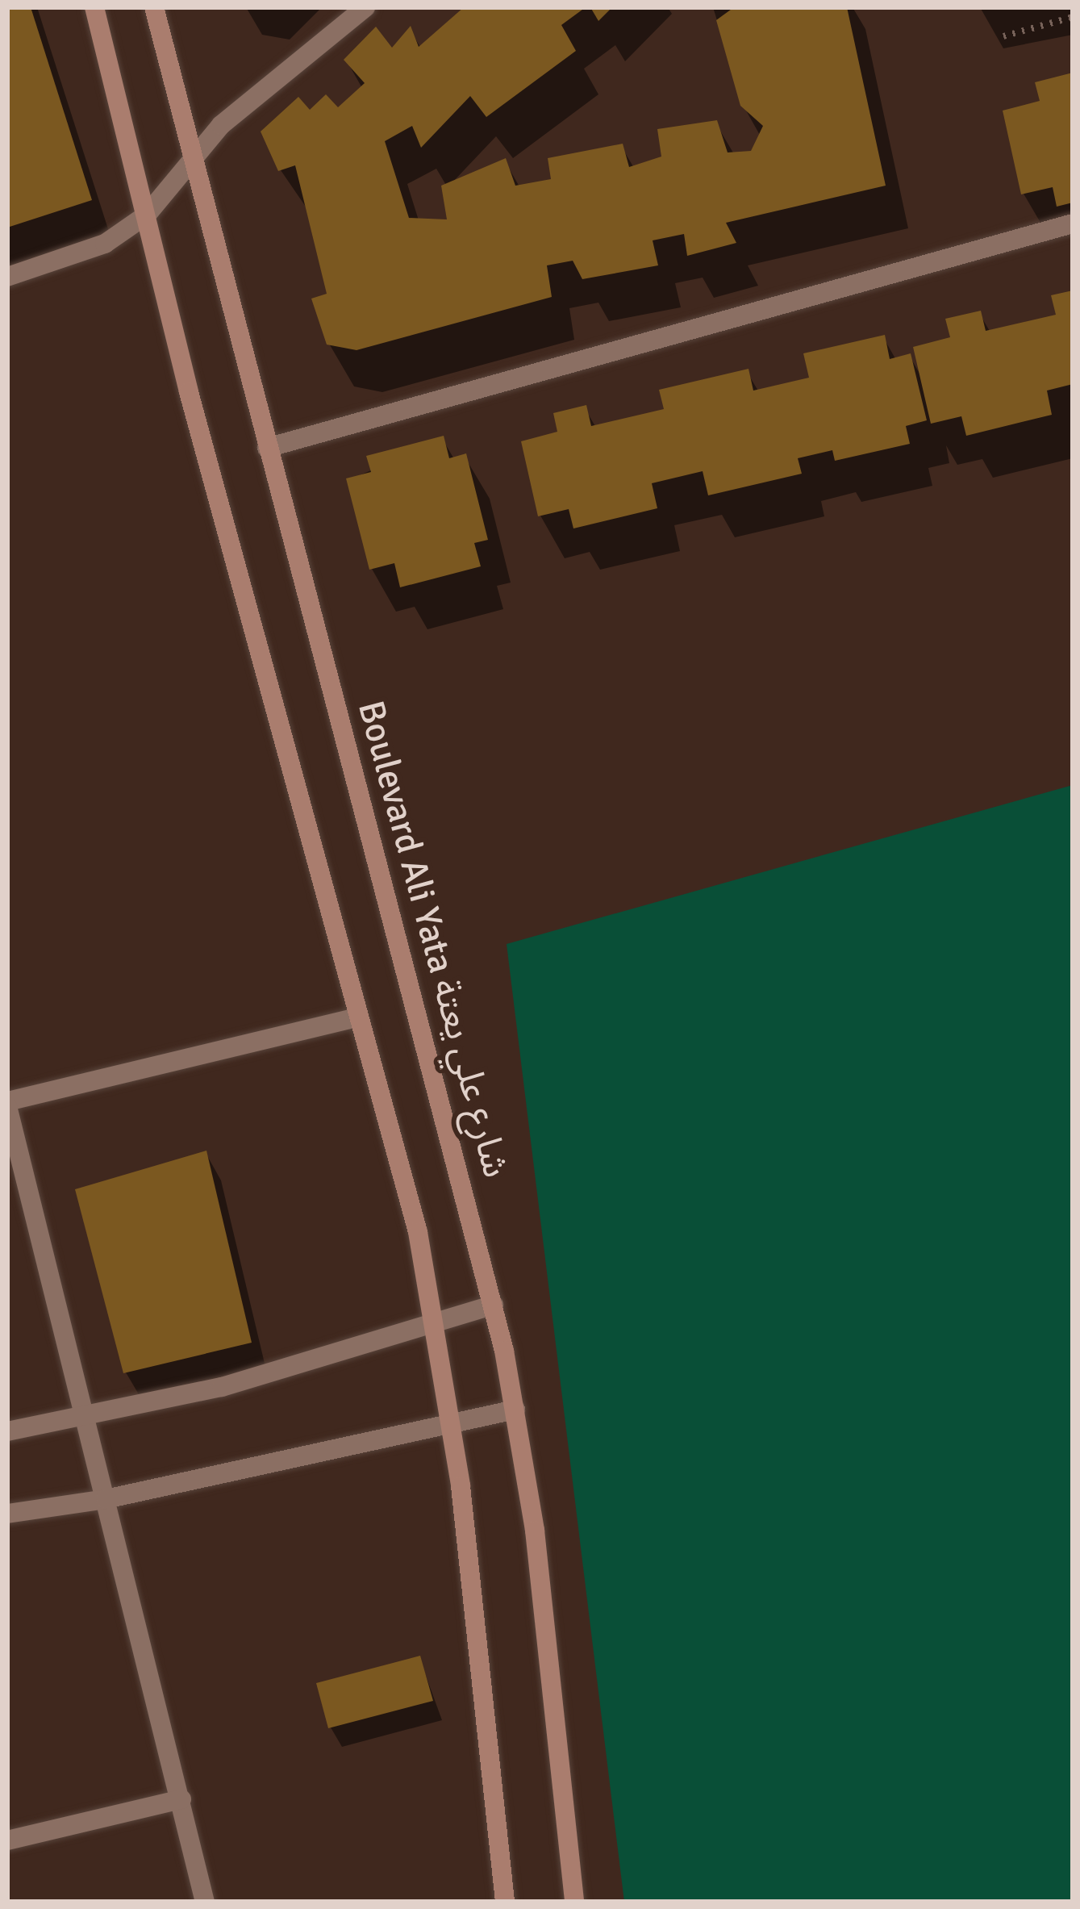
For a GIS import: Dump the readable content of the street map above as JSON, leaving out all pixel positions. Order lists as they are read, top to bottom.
{
  "streets": {
    "street": ["Boulevard Ali Yata شارع علي يعتة"]
  }
}
